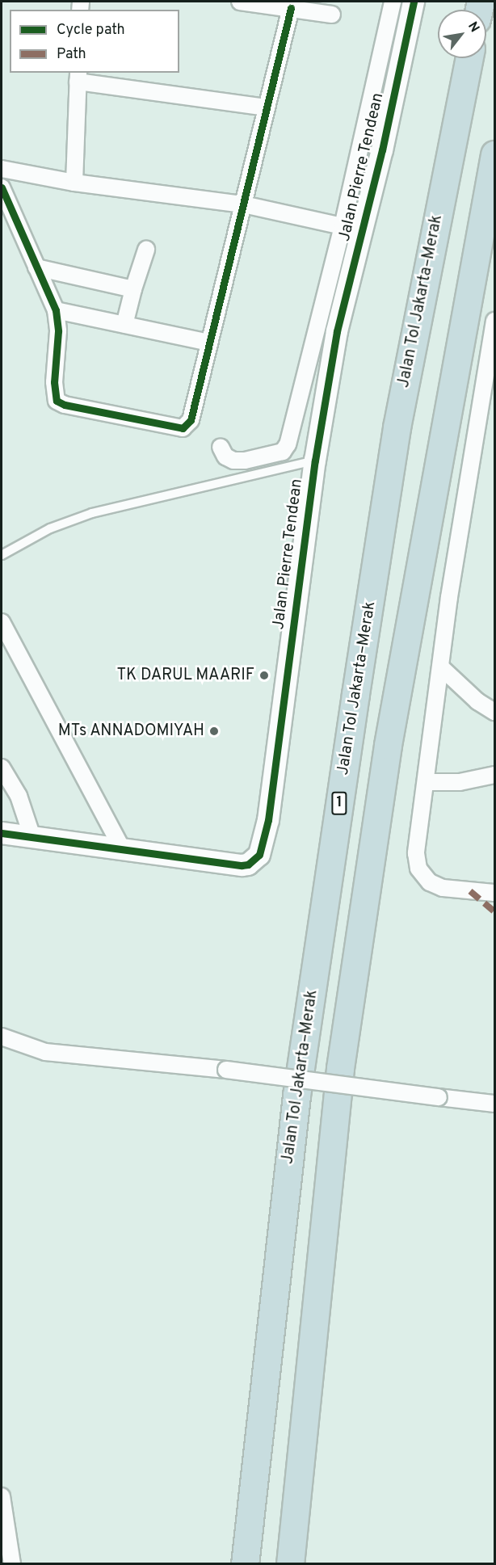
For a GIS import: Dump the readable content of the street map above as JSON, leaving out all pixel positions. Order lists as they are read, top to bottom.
{
  "streets": {
    "highway": ["Jalan Tol Jakarta–Merak", "1"],
    "street": ["Jalan Pierre Tendean"]
  },
  "places": ["TK DARUL MAARIF", "MTs ANNADOMIYAH"],
  "legend": ["Cycle path", "Path"],
  "north": "top right"
}
